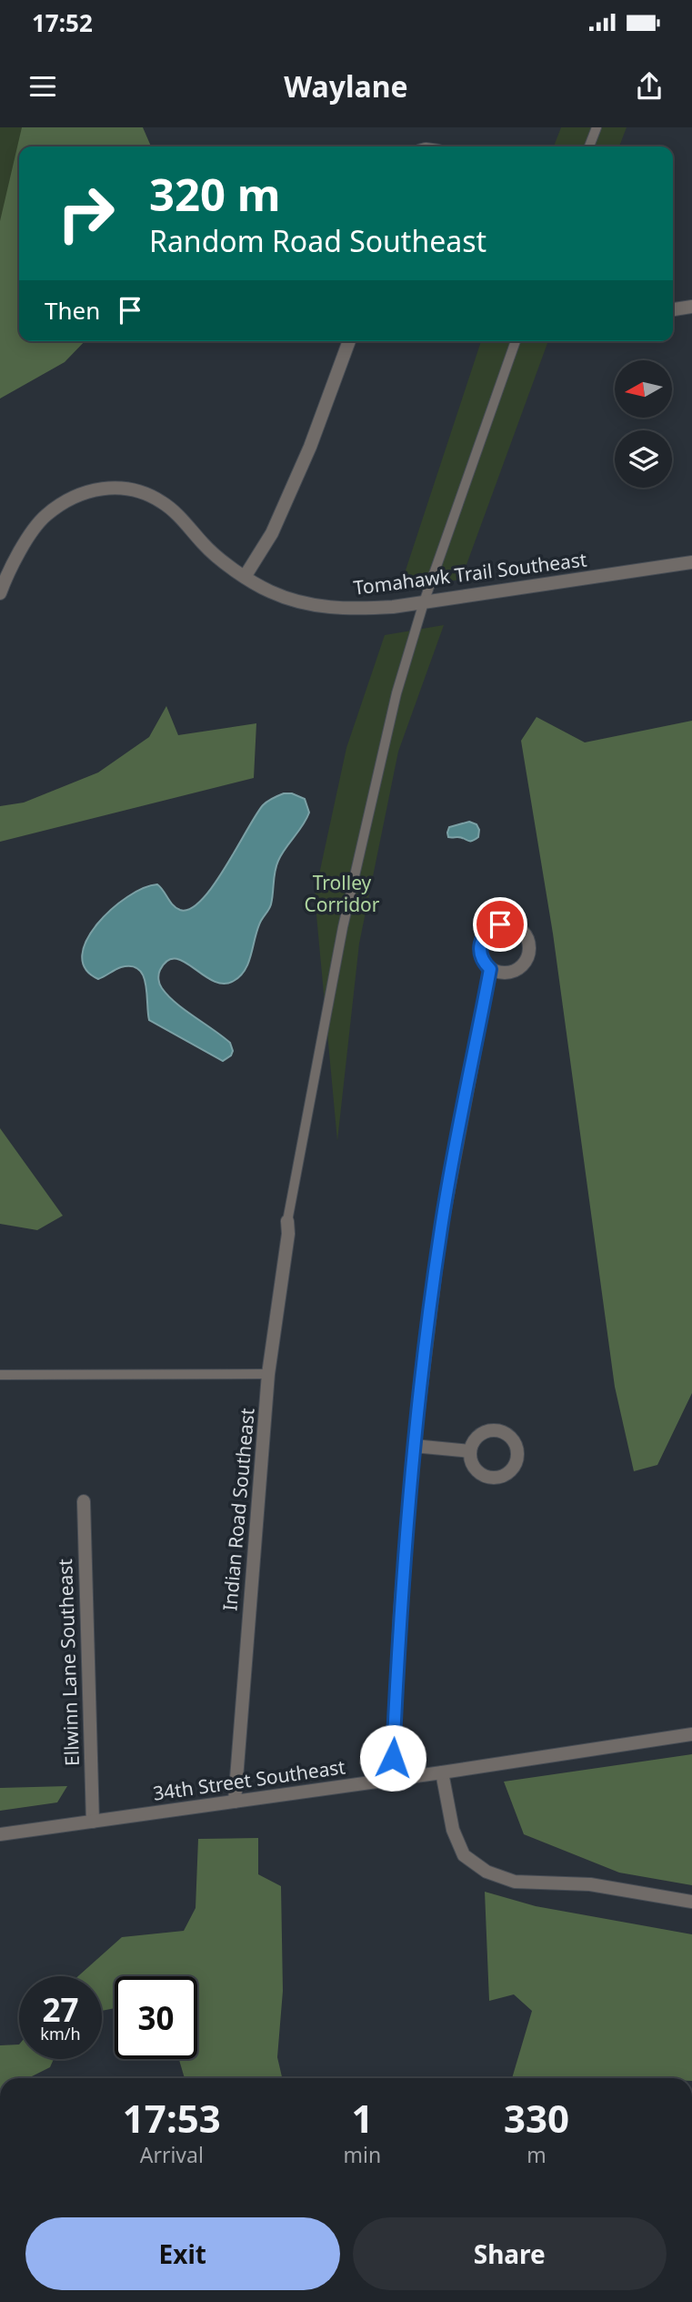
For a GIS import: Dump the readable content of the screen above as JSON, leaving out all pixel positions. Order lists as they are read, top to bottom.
{
  "streets": {
    "street": [
      "Tomahawk Trail Southeast",
      "Indian Road Southeast",
      "Ellwinn Lane Southeast",
      "34th Street Southeast"
    ]
  },
  "crossings": [
    ["Indian Road Southeast", "34th Street Southeast"],
    ["Ellwinn Lane Southeast", "34th Street Southeast"]
  ],
  "parks": ["Trolley Corridor"],
  "north": "left",
  "page": {
    "status": "17:52",
    "header": "Waylane",
    "turn": ["320 m", "Random Road Southeast"],
    "then": "Then",
    "speed": "27 km/h",
    "limit": "30",
    "eta": [
      "17:53",
      "Arrival",
      "1",
      "min",
      "330",
      "m"
    ],
    "buttons": ["Exit", "Share"]
  }
}
